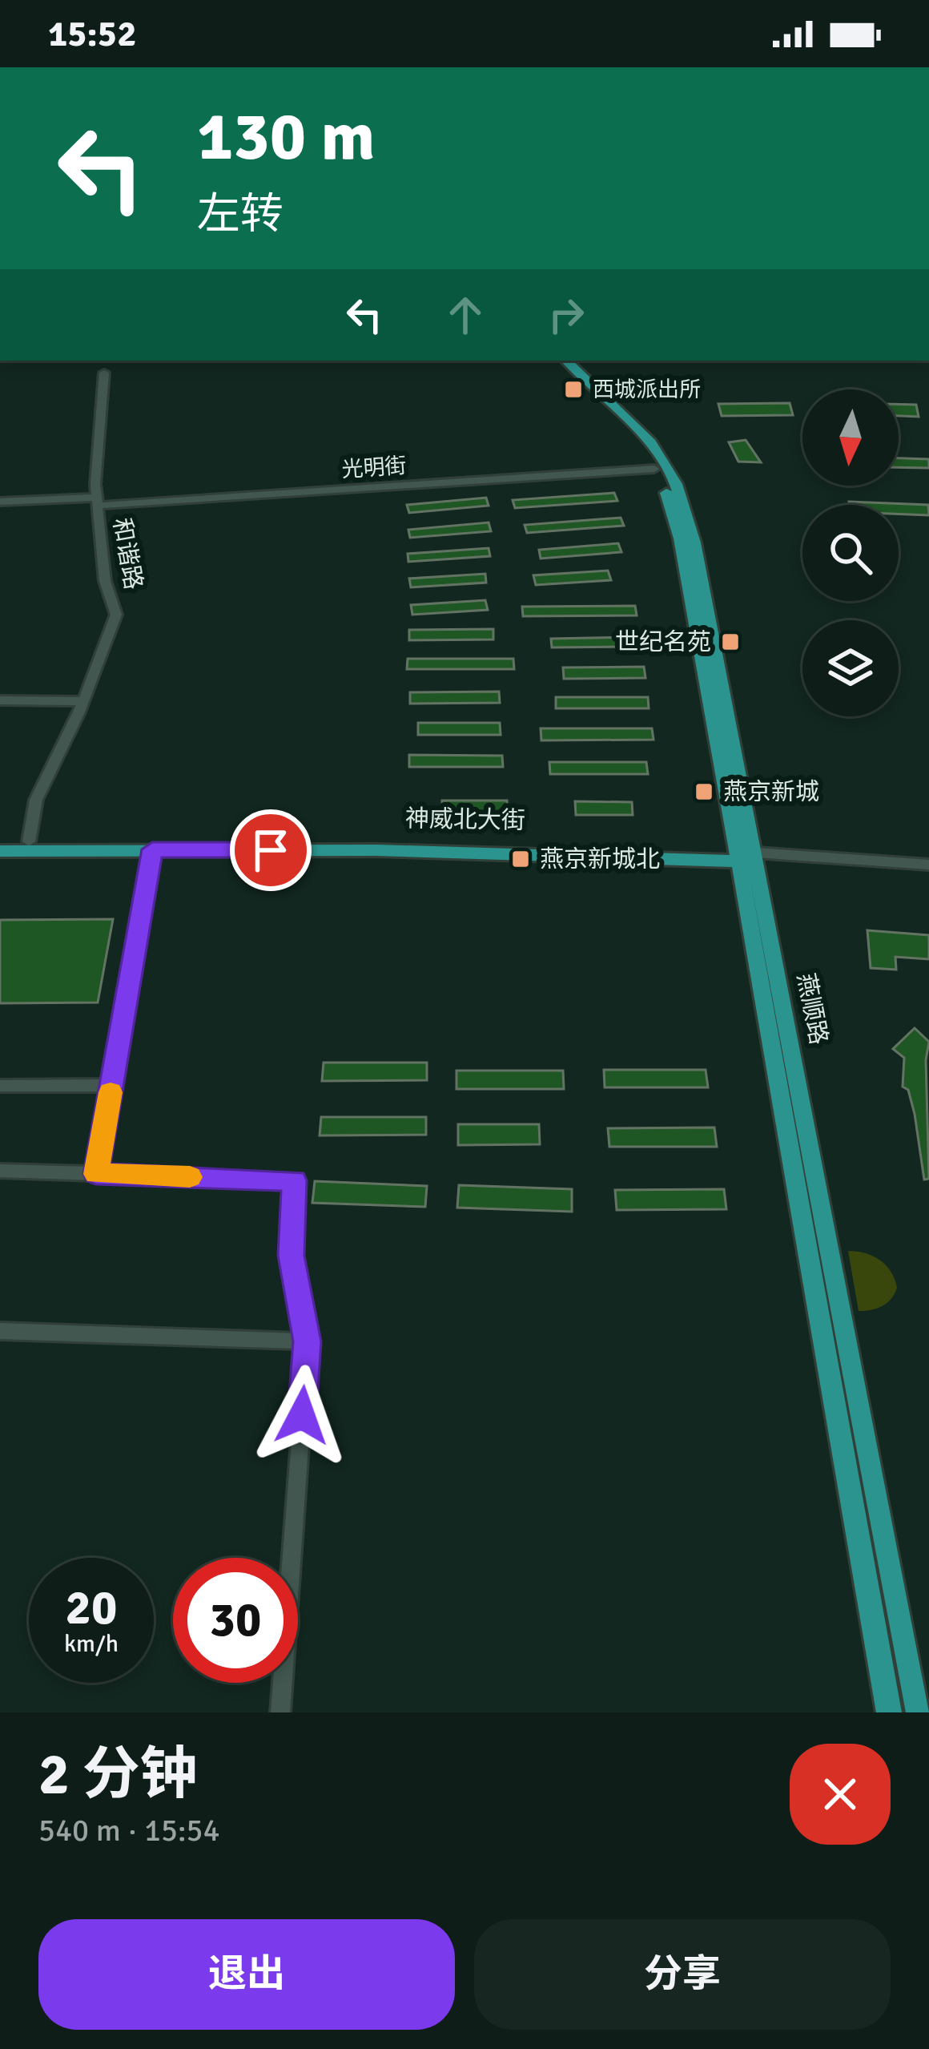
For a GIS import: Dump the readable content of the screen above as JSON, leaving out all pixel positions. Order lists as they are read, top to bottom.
{
  "streets": {
    "main road": ["神威北大街", "燕顺路"],
    "street": ["光明街", "和谐路"]
  },
  "crossings": [
    ["光明街", "和谐路"],
    ["光明街", "燕顺路"],
    ["和谐路", "神威北大街"],
    ["神威北大街", "燕顺路"]
  ],
  "places": {
    "transit": [
      "西城派出所",
      "世纪名苑",
      "燕京新城",
      "燕京新城北"
    ]
  },
  "north": "bottom",
  "page": {
    "status": "15:52",
    "turn": ["130 m", "左转"],
    "speed": "20 km/h",
    "limit": "30",
    "heading": ["2 分钟", "540 m · 15:54"],
    "buttons": ["退出", "分享"]
  }
}
